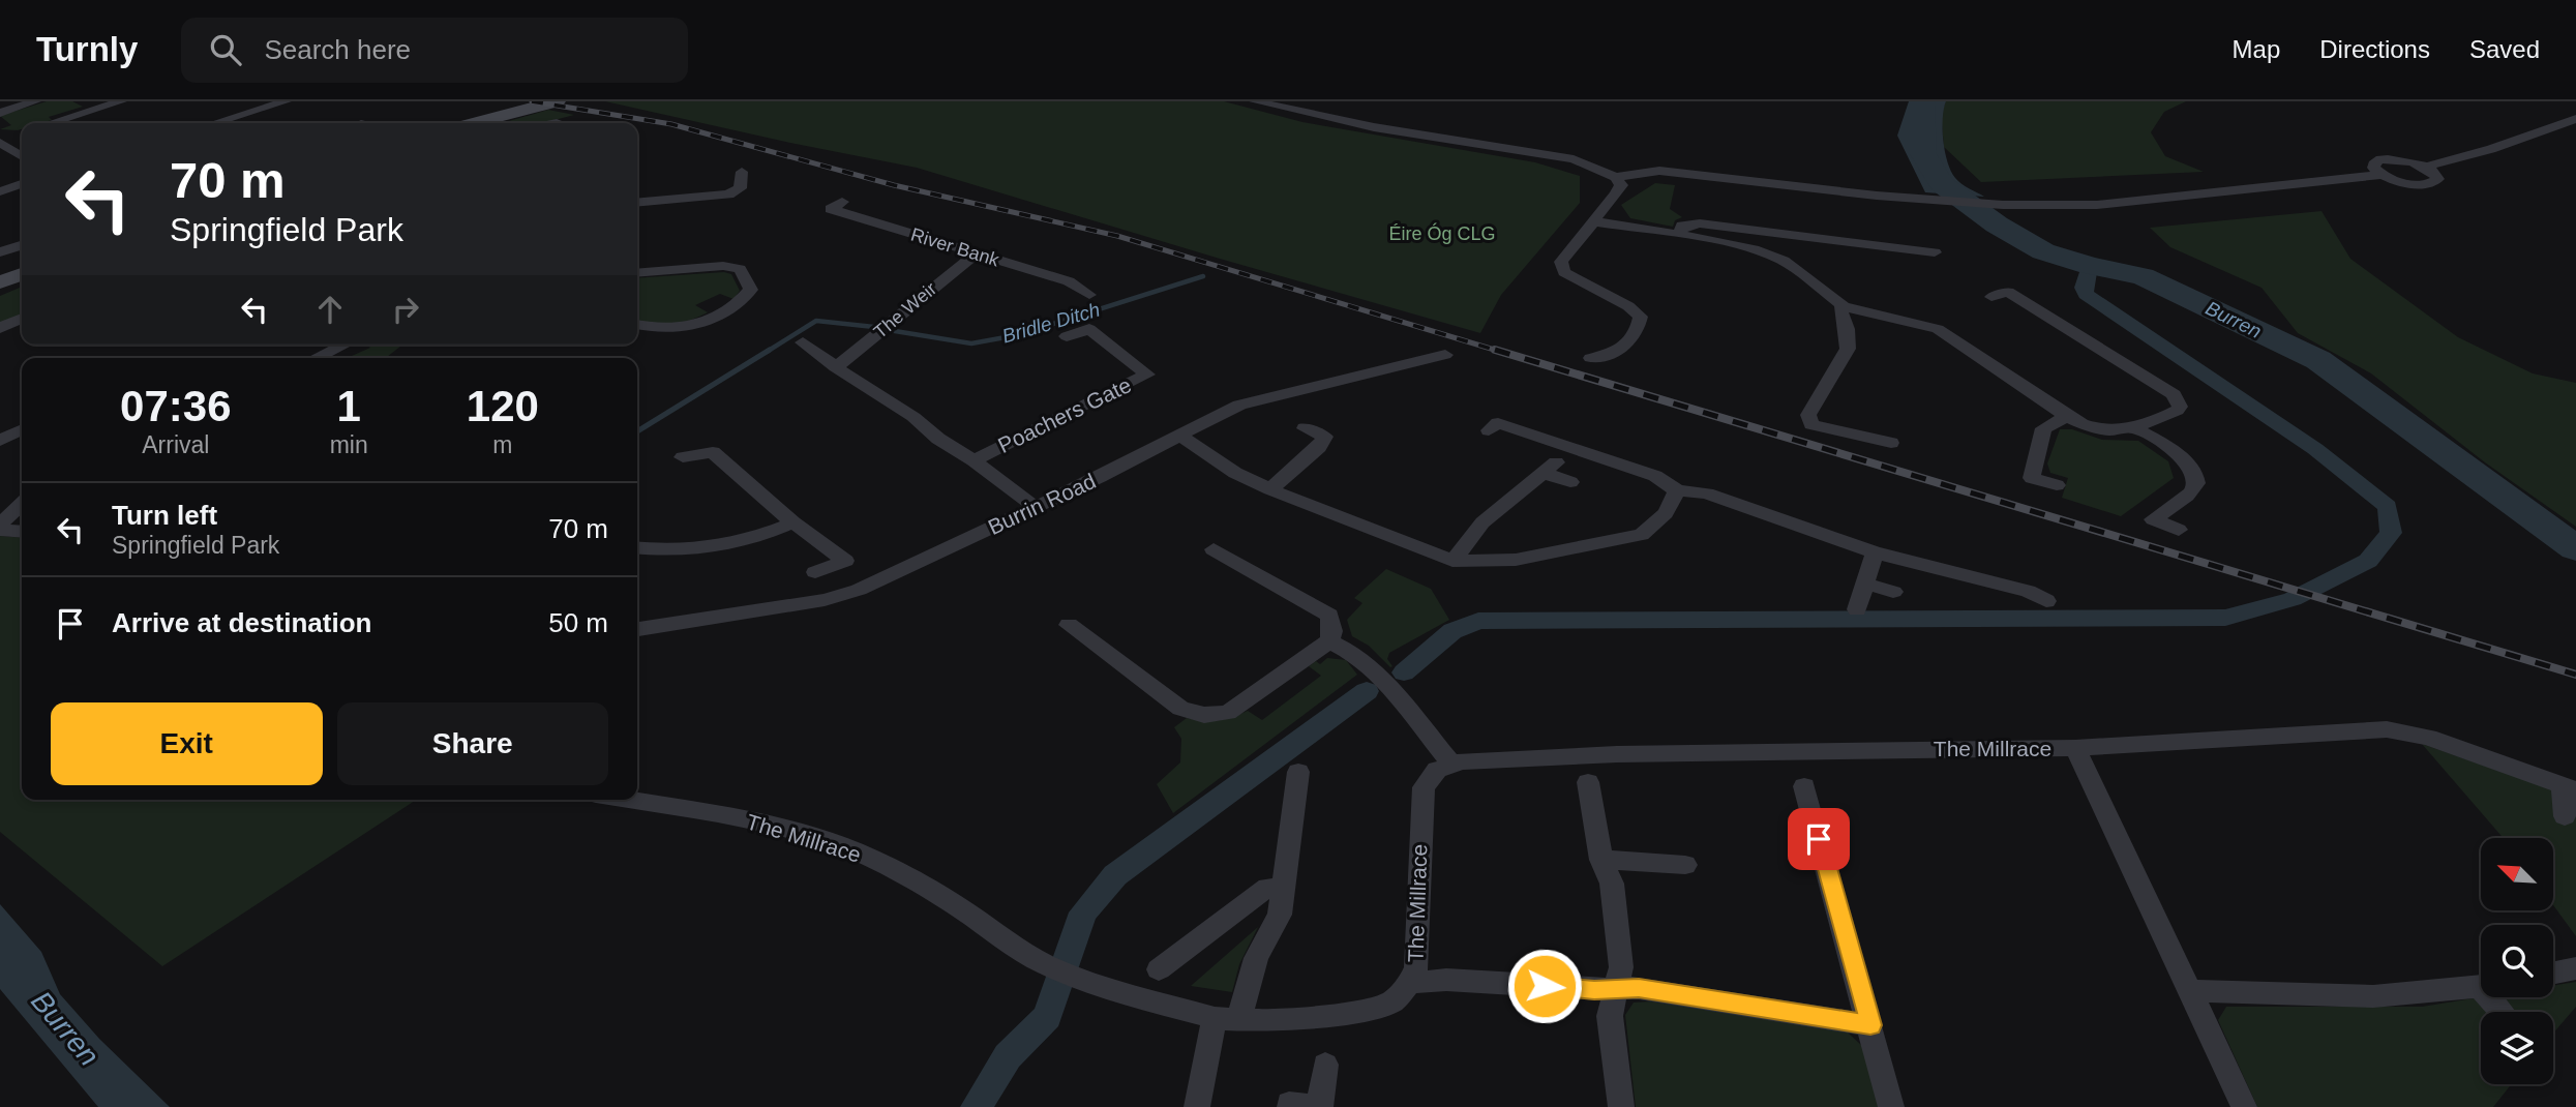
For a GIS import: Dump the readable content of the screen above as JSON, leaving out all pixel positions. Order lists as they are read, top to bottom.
{
  "streets": {
    "street": [
      "River Bank",
      "The Weir",
      "Poachers Gate",
      "Burrin Road",
      "The Millrace"
    ]
  },
  "crossings": [
    ["River Bank", "The Weir"],
    ["The Weir", "Poachers Gate"],
    ["Poachers Gate", "Burrin Road"]
  ],
  "water": ["Burren", "Bridle Ditch"],
  "parks": ["Éire Óg CLG"],
  "north": "top left",
  "page": {
    "header": "Turnly",
    "search": "Search here",
    "nav": ["Map", "Directions", "Saved"],
    "turn": ["70 m", "Springfield Park"],
    "eta": [
      "07:36",
      "Arrival",
      "1",
      "min",
      "120",
      "m"
    ],
    "list": [
      {
        "name": "Turn left",
        "note": "Springfield Park",
        "value": "70 m"
      },
      {
        "name": "Arrive at destination",
        "value": "50 m"
      }
    ],
    "buttons": ["Exit", "Share"]
  }
}
